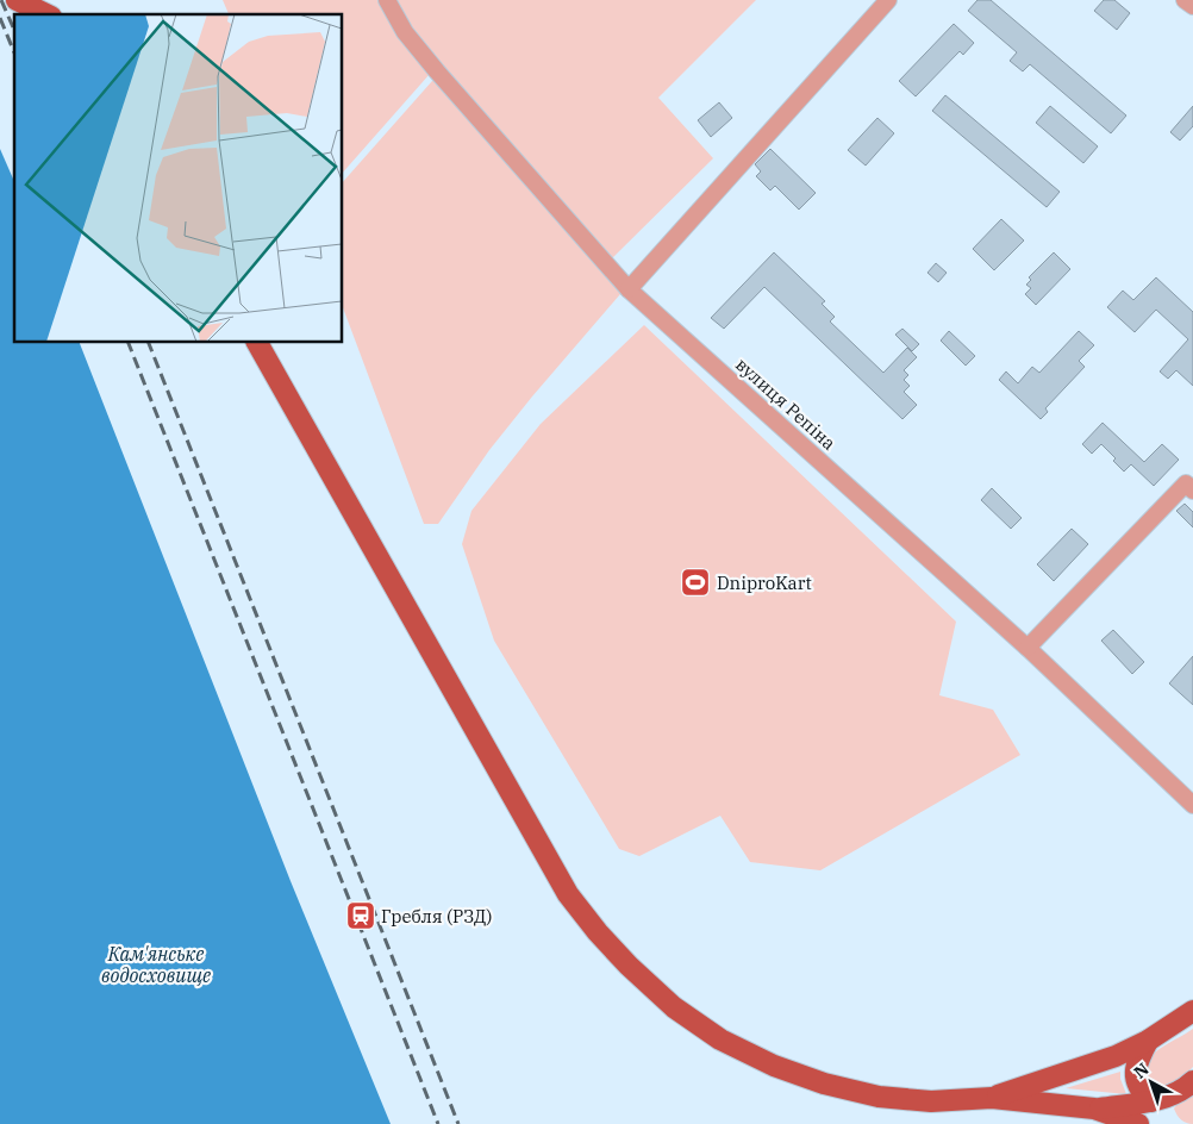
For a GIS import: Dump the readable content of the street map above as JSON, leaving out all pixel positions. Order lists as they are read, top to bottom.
{
  "streets": {
    "street": ["вулиця Репіна"]
  },
  "water": ["Кам'янське водосховище"],
  "places": {
    "sports": ["DniproKart"],
    "station": ["Гребля (РЗД)"]
  },
  "north": "top left"
}
